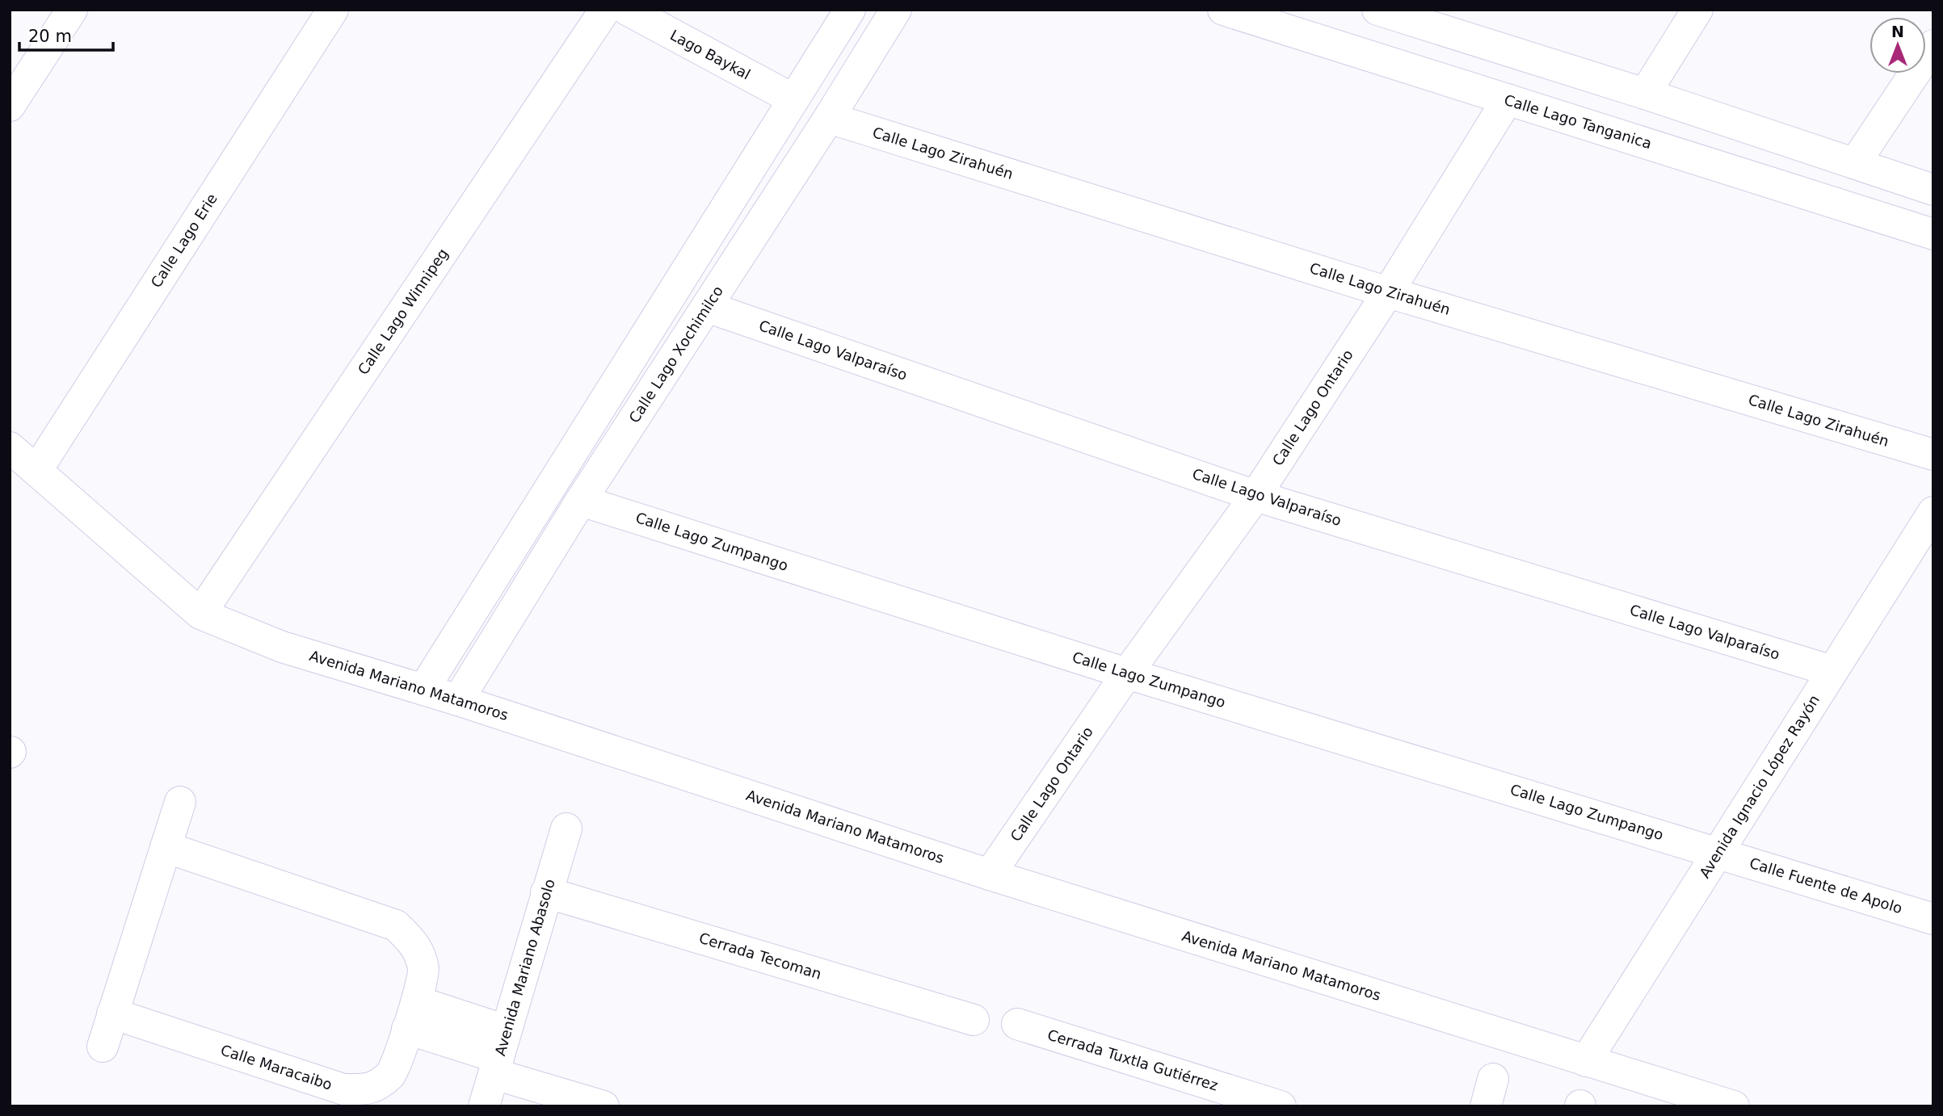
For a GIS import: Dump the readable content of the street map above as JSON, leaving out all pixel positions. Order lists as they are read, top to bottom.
{
  "streets": {
    "street": [
      "Lago Baykal",
      "Calle Lago Tanganica",
      "Calle Lago Zirahuén",
      "Calle Lago Erie",
      "Calle Lago Winnipeg",
      "Calle Lago Valparaíso",
      "Calle Lago Xochimilco",
      "Calle Lago Ontario",
      "Calle Lago Zumpango",
      "Avenida Mariano Matamoros",
      "Avenida Ignacio López Rayón",
      "Calle Fuente de Apolo",
      "Cerrada Tecoman",
      "Avenida Mariano Abasolo",
      "Cerrada Tuxtla Gutiérrez",
      "Calle Maracaibo"
    ]
  },
  "crossings": [
    ["Calle Lago Tanganica", "Calle Lago Ontario"],
    ["Calle Lago Zirahuén", "Calle Lago Xochimilco"],
    ["Calle Lago Zirahuén", "Calle Lago Ontario"],
    ["Calle Lago Erie", "Avenida Mariano Matamoros"],
    ["Calle Lago Winnipeg", "Avenida Mariano Matamoros"],
    ["Calle Lago Valparaíso", "Calle Lago Xochimilco"],
    ["Calle Lago Valparaíso", "Calle Lago Ontario"],
    ["Calle Lago Valparaíso", "Avenida Ignacio López Rayón"],
    ["Calle Lago Xochimilco", "Calle Lago Zumpango"],
    ["Calle Lago Xochimilco", "Avenida Mariano Matamoros"],
    ["Calle Lago Ontario", "Calle Lago Zumpango"],
    ["Calle Lago Ontario", "Avenida Mariano Matamoros"],
    ["Calle Lago Zumpango", "Avenida Ignacio López Rayón"],
    ["Calle Lago Zumpango", "Calle Fuente de Apolo"],
    ["Avenida Mariano Matamoros", "Avenida Ignacio López Rayón"],
    ["Avenida Ignacio López Rayón", "Calle Fuente de Apolo"],
    ["Cerrada Tecoman", "Avenida Mariano Abasolo"]
  ],
  "scale_bar": "20 m",
  "north": "top"
}
